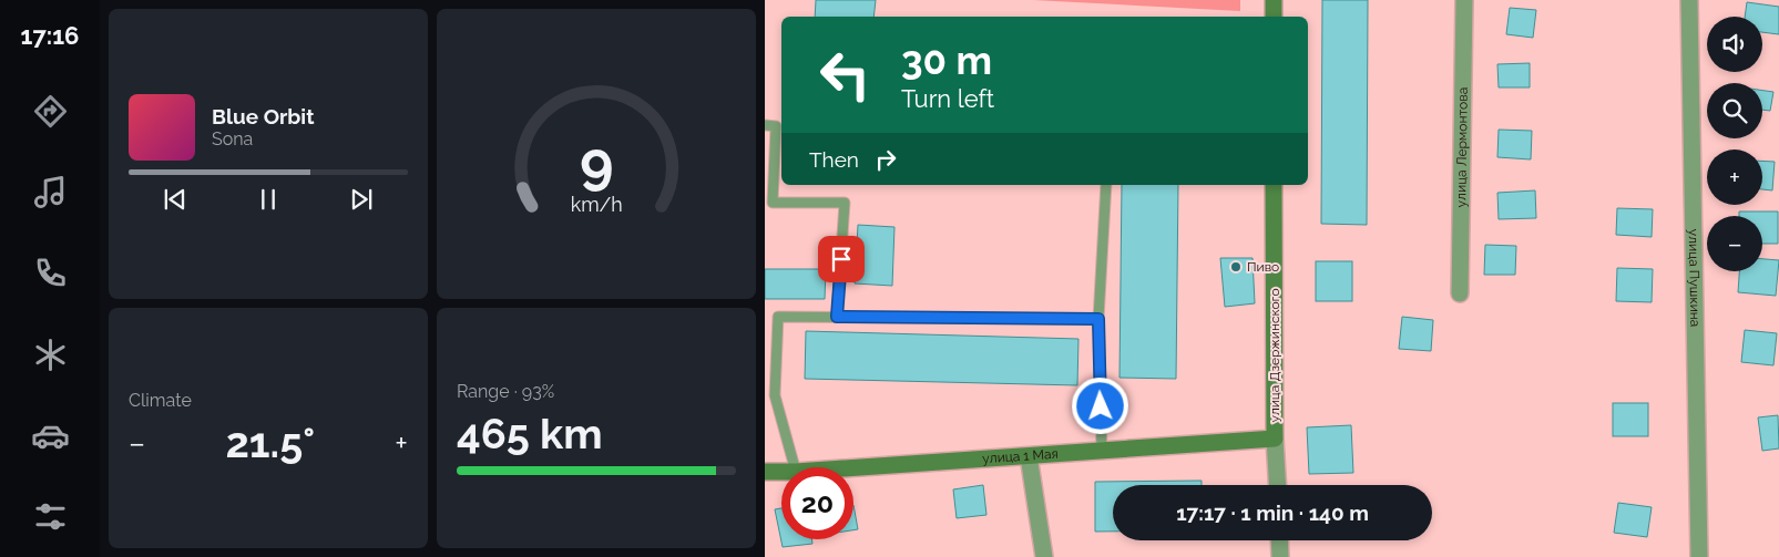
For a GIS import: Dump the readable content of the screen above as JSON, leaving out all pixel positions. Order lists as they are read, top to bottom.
{
  "streets": {
    "main road": ["улица Дзержинского", "улица 1 Мая"],
    "street": ["улица Лермонтова", "улица Пушкина"]
  },
  "crossings": [
    ["улица Дзержинского", "улица 1 Мая"]
  ],
  "places": ["Пиво"],
  "page": {
    "tabs": "17:16",
    "map_buttons": ["+", "−"],
    "turn": ["30 m", "Turn left"],
    "song": ["Blue Orbit", "Sona"],
    "then": "Then",
    "tile": [
      "Climate",
      ["Range · 93%", "465 km"]
    ],
    "heat": ["−", "21.5°", "+"],
    "limit": "20",
    "trip": "17:17 · 1 min · 140 m",
    "gauge": ["9", "km/h"]
  }
}
